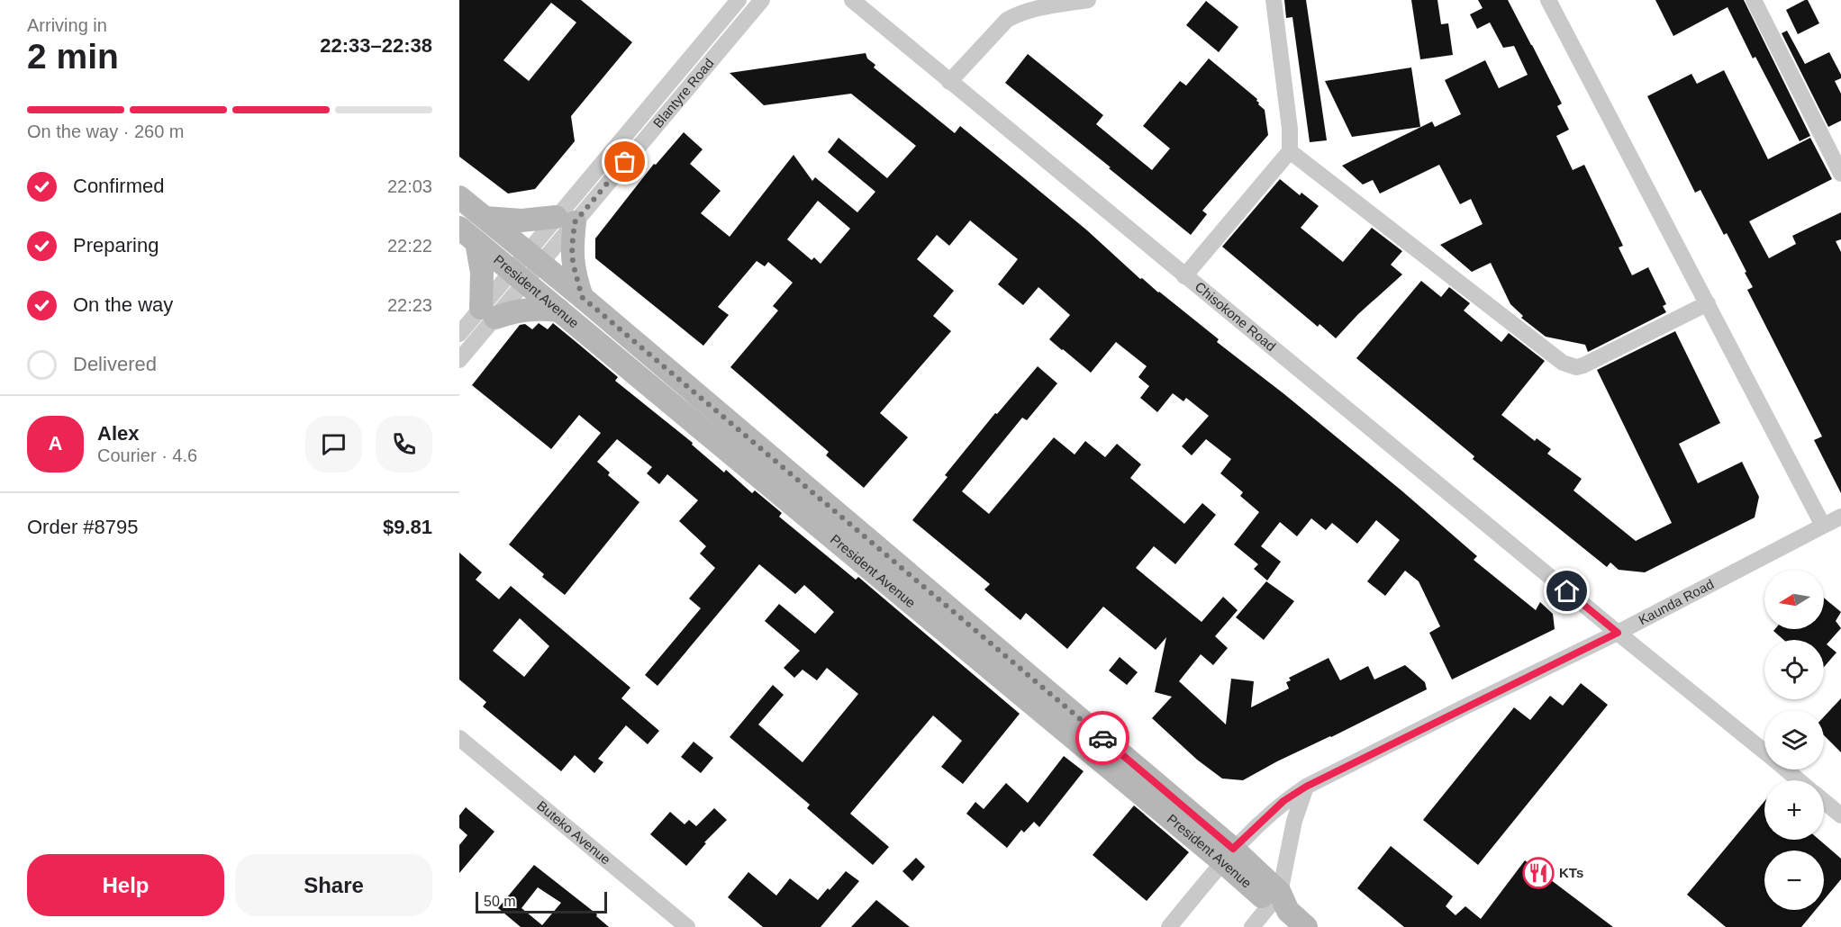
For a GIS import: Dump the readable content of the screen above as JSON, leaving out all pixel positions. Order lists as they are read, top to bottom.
{
  "streets": {
    "main road": ["President Avenue"],
    "street": [
      "Blantyre Road",
      "Chisokone Road",
      "Kaunda Road",
      "Buteko Avenue"
    ]
  },
  "crossings": [
    ["Blantyre Road", "President Avenue"],
    ["President Avenue", "Kaunda Road"],
    ["Chisokone Road", "Kaunda Road"]
  ],
  "places": {
    "restaurant": ["KTs"]
  },
  "scale_bar": "50 m",
  "north": "left",
  "page": {
    "heading": ["2 min", "Arriving in", "22:33–22:38"],
    "panel": [
      "Alex",
      "Courier · 4.6",
      "Order #8795",
      "$9.81"
    ],
    "bar": "On the way · 260 m",
    "list": [
      ["Confirmed", "22:03"],
      ["Preparing", "22:22"],
      ["On the way", "22:23"],
      "Delivered"
    ],
    "round": "A",
    "map_buttons": ["+", "−"],
    "buttons": ["Help", "Share"],
    "scale": "50 m"
  }
}
